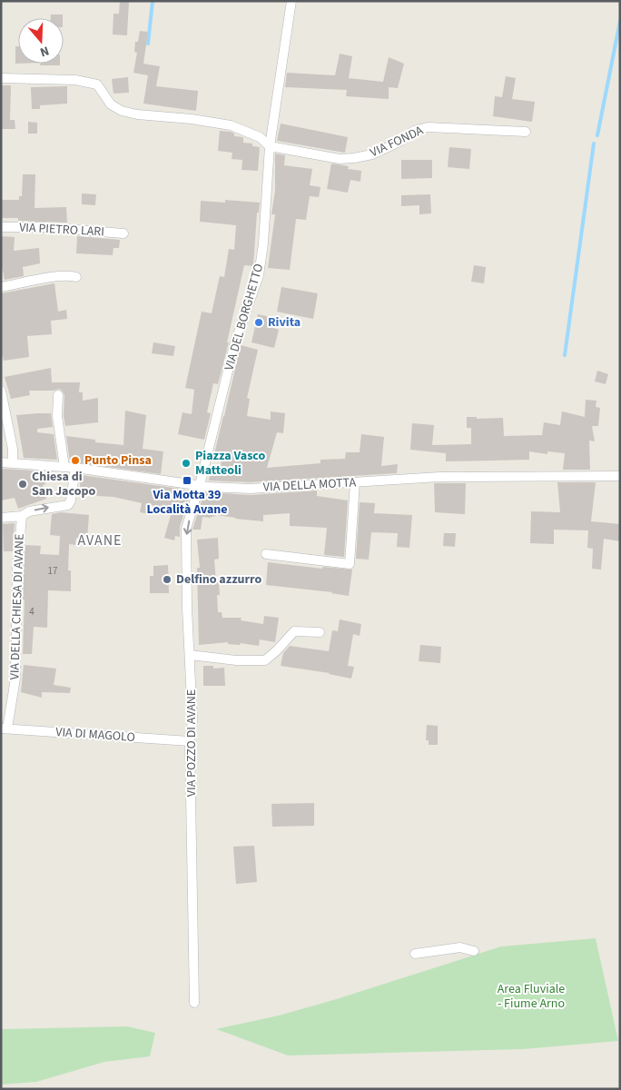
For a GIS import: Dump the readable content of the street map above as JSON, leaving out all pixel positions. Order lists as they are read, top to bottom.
{
  "streets": {
    "street": [
      "VIA FONDA",
      "VIA PIETRO LARI",
      "VIA DEL BORGHETTO",
      "VIA DELLA MOTTA",
      "VIA DELLA CHIESA DI AVANE",
      "VIA DI MAGOLO",
      "VIA POZZO DI AVANE"
    ]
  },
  "crossings": [
    ["VIA FONDA", "VIA DEL BORGHETTO"],
    ["VIA DEL BORGHETTO", "VIA DELLA MOTTA"],
    ["VIA DEL BORGHETTO", "VIA POZZO DI AVANE"],
    ["VIA DELLA MOTTA", "VIA DELLA CHIESA DI AVANE"],
    ["VIA DELLA MOTTA", "VIA POZZO DI AVANE"],
    ["VIA DELLA CHIESA DI AVANE", "VIA DI MAGOLO"],
    ["VIA DI MAGOLO", "VIA POZZO DI AVANE"]
  ],
  "districts": ["AVANE"],
  "parks": ["Area Fluviale - Fiume Arno"],
  "places": {
    "other": [
      "Rivita",
      "Punto Pinsa",
      "Piazza Vasco Matteoli",
      "Chiesa di San Jacopo",
      "Delfino azzurro"
    ],
    "transit": ["Via Motta 39 Località Avane"]
  },
  "house_numbers": ["17", "4"],
  "north": "bottom"
}
